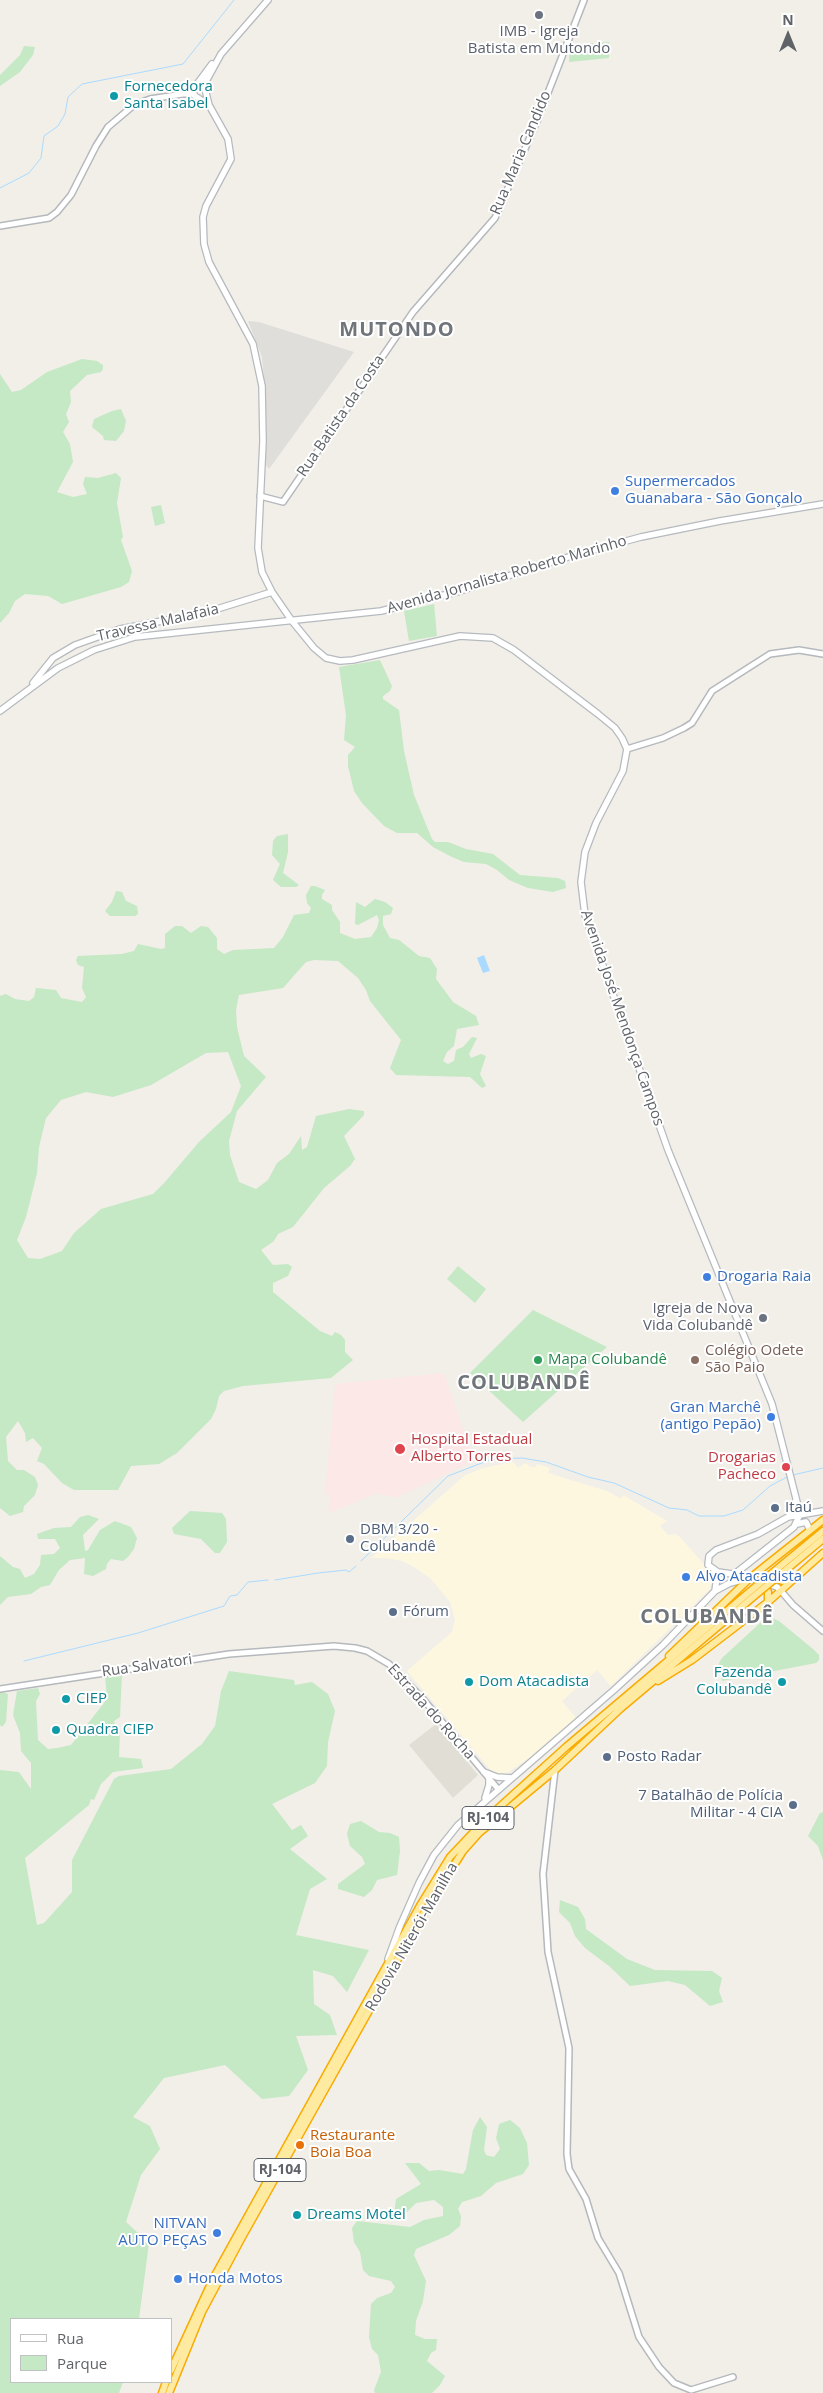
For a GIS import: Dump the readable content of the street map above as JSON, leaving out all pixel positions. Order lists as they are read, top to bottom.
{
  "streets": {
    "highway": ["RJ-104", "Rodovia Niterói-Manilha"],
    "main road": ["Avenida Jornalista Roberto Marinho", "Travessa Malafaia", "Avenida José Mendonça Campos"],
    "street": [
      "Rua Maria Candido",
      "Rua Batista da Costa",
      "Rua Salvatori",
      "Estrada do Rocha"
    ]
  },
  "crossings": [
    ["Rua Maria Candido", "Rua Batista da Costa"],
    ["Avenida Jornalista Roberto Marinho", "Travessa Malafaia"],
    ["Rua Salvatori", "Estrada do Rocha"]
  ],
  "districts": ["MUTONDO", "COLUBANDÊ", "COLUBANDÊ"],
  "places": [
    "IMB - Igreja Batista em Mutondo",
    "Fornecedora Santa Isabel",
    "Supermercados Guanabara - São Gonçalo",
    "Drogaria Raia",
    "Igreja de Nova Vida Colubandê",
    "Mapa Colubandê",
    "Colégio Odete São Paio",
    "Gran Marchê (antigo Pepão)",
    "Hospital Estadual Alberto Torres",
    "Drogarias Pacheco",
    "Itaú",
    "DBM 3/20 - Colubandê",
    "Alvo Atacadista",
    "Fórum",
    "Dom Atacadista",
    "Fazenda Colubandê",
    "CIEP",
    "Quadra CIEP",
    "Posto Radar",
    "7 Batalhão de Polícia Militar - 4 CIA",
    "Restaurante Boia Boa",
    "Dreams Motel",
    "NITVAN AUTO PEÇAS",
    "Honda Motos"
  ],
  "legend": ["Rua", "Parque"],
  "north": "top"
}
